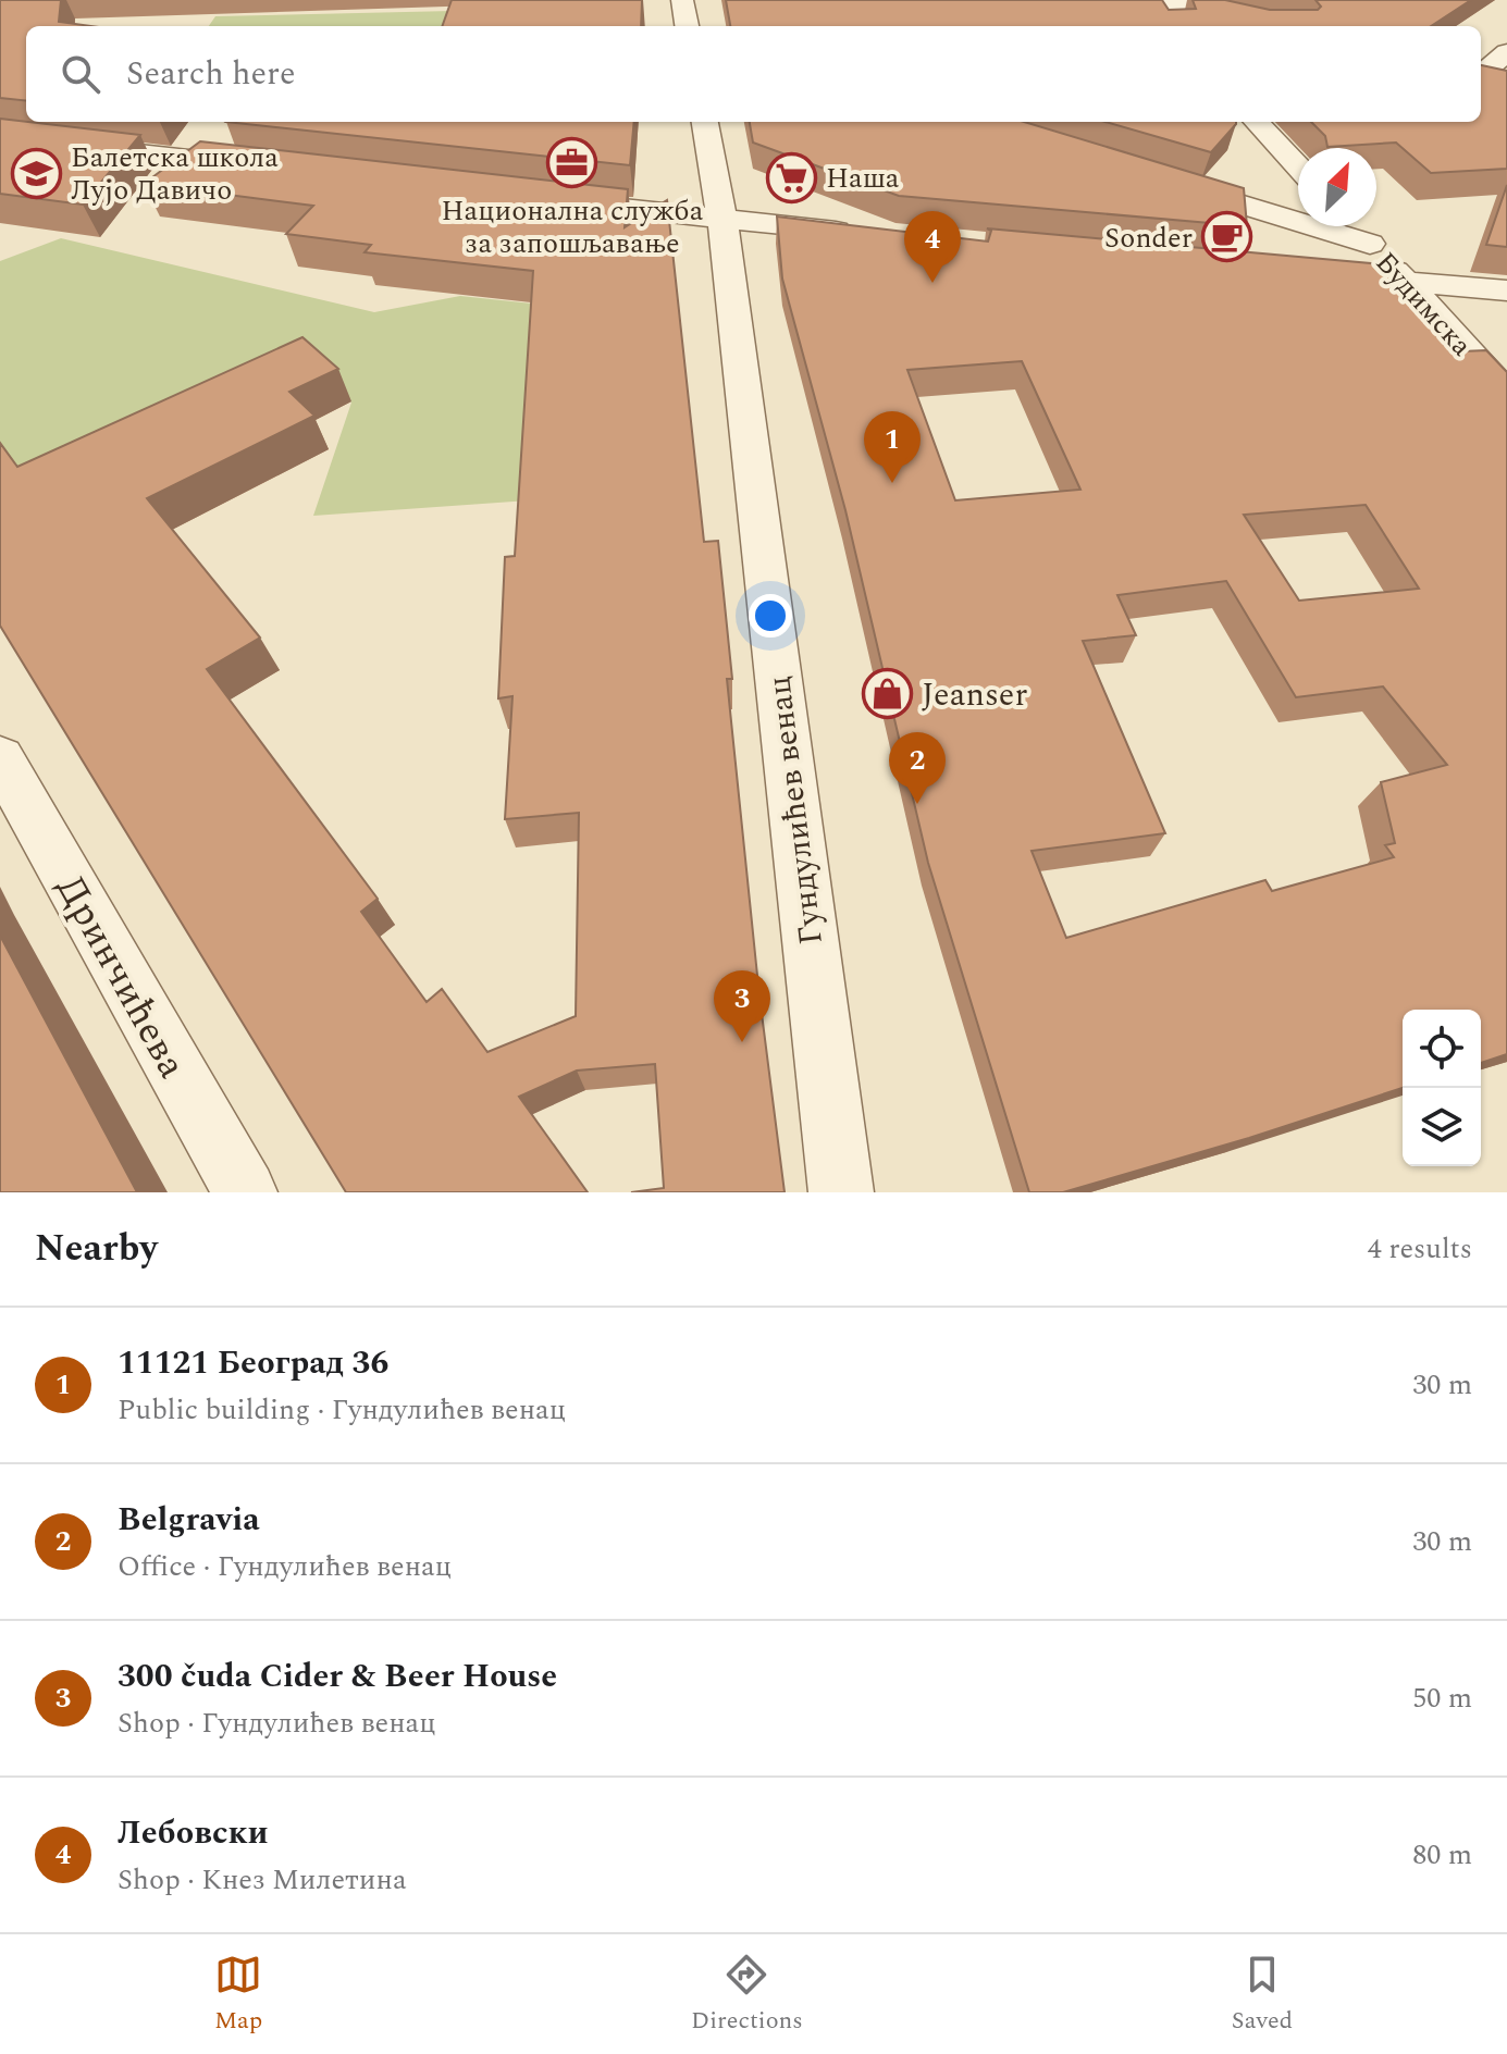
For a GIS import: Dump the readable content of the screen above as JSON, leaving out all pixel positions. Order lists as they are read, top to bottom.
{
  "streets": {
    "street": ["Будимска", "Гундулићев венац", "Дринчићева"]
  },
  "places": {
    "office": ["Национална служба за запошљавање"],
    "school or university": ["Балетска школа Лујо Давичо"],
    "supermarket": ["Наша"],
    "cafe": ["Sonder"],
    "shop": ["Jeanser"]
  },
  "north": "top right",
  "page": {
    "search": "Search here",
    "pins": [
      "4",
      "1",
      "2",
      "3"
    ],
    "heading": ["Nearby", "4 results"],
    "list": [
      {
        "mark": "1",
        "name": "11121 Београд 36",
        "note": "Public building · Гундулићев венац",
        "value": "30 m"
      },
      {
        "mark": "2",
        "name": "Belgravia",
        "note": "Office · Гундулићев венац",
        "value": "30 m"
      },
      {
        "mark": "3",
        "name": "300 čuda Cider & Beer House",
        "note": "Shop · Гундулићев венац",
        "value": "50 m"
      },
      {
        "mark": "4",
        "name": "Лебовски",
        "note": "Shop · Кнез Милетина",
        "value": "80 m"
      }
    ],
    "nav": ["Map", "Directions", "Saved"]
  }
}
